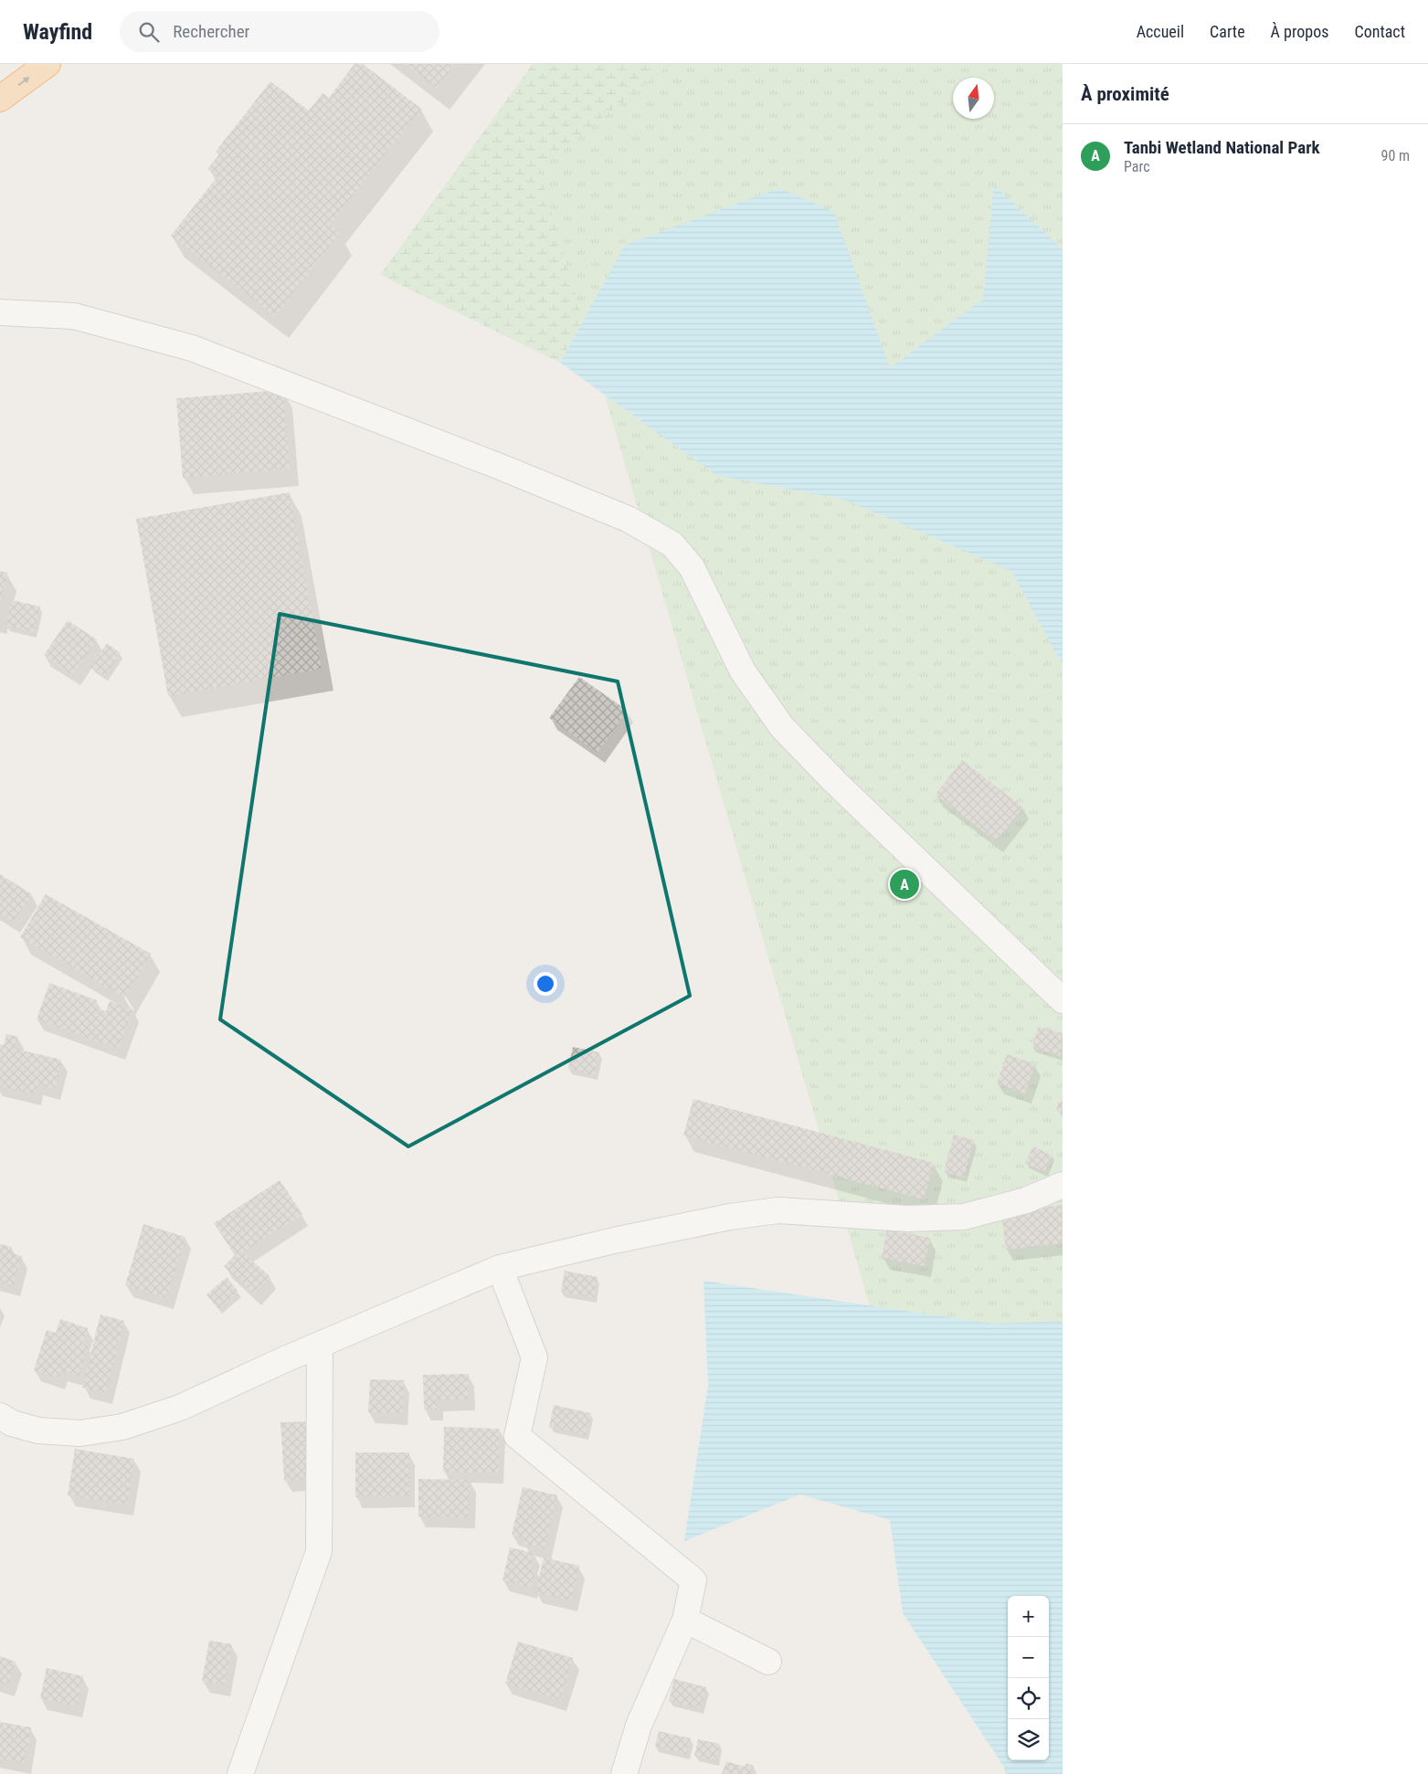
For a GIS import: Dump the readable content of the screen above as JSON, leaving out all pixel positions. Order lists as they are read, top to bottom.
{
  "north": "top",
  "page": {
    "header": "Wayfind",
    "search": "Rechercher",
    "nav": [
      "Accueil",
      "Carte",
      "À propos",
      "Contact"
    ],
    "heading": "À proximité",
    "list": [
      {
        "mark": "A",
        "name": "Tanbi Wetland National Park",
        "note": "Parc",
        "value": "90 m"
      }
    ],
    "pins": "A",
    "map_buttons": ["+", "−"]
  }
}
